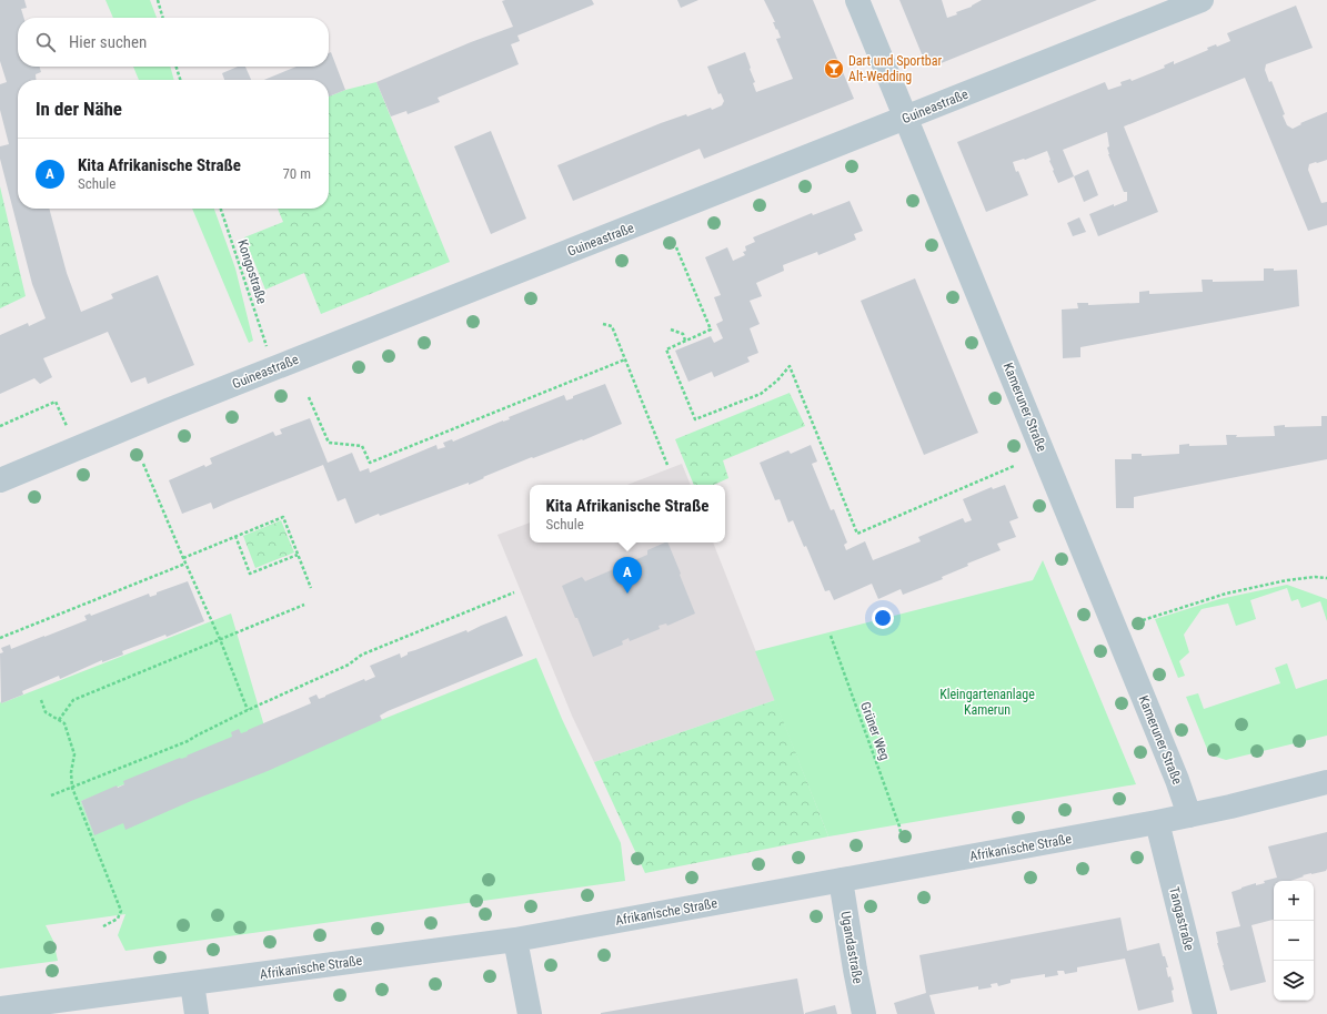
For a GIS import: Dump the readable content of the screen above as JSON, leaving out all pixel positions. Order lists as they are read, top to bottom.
{
  "streets": {
    "street": [
      "Guineastraße",
      "Kameruner Straße",
      "Afrikanische Straße",
      "Tangastraße",
      "Ugandastraße"
    ],
    "path": ["Kongostraße", "Grüner Weg"]
  },
  "crossings": [
    ["Guineastraße", "Kameruner Straße"],
    ["Kameruner Straße", "Afrikanische Straße"],
    ["Afrikanische Straße", "Tangastraße"],
    ["Afrikanische Straße", "Ugandastraße"]
  ],
  "parks": ["Kleingartenanlage Kamerun"],
  "places": {
    "bar": ["Dart und Sportbar Alt-Wedding"]
  },
  "page": {
    "search": "Hier suchen",
    "heading": "In der Nähe",
    "list": [
      {
        "mark": "A",
        "name": "Kita Afrikanische Straße",
        "note": "Schule",
        "value": "70 m"
      }
    ],
    "popup": ["Kita Afrikanische Straße", "Schule"],
    "pins": "A",
    "map_buttons": ["+", "−"]
  }
}
